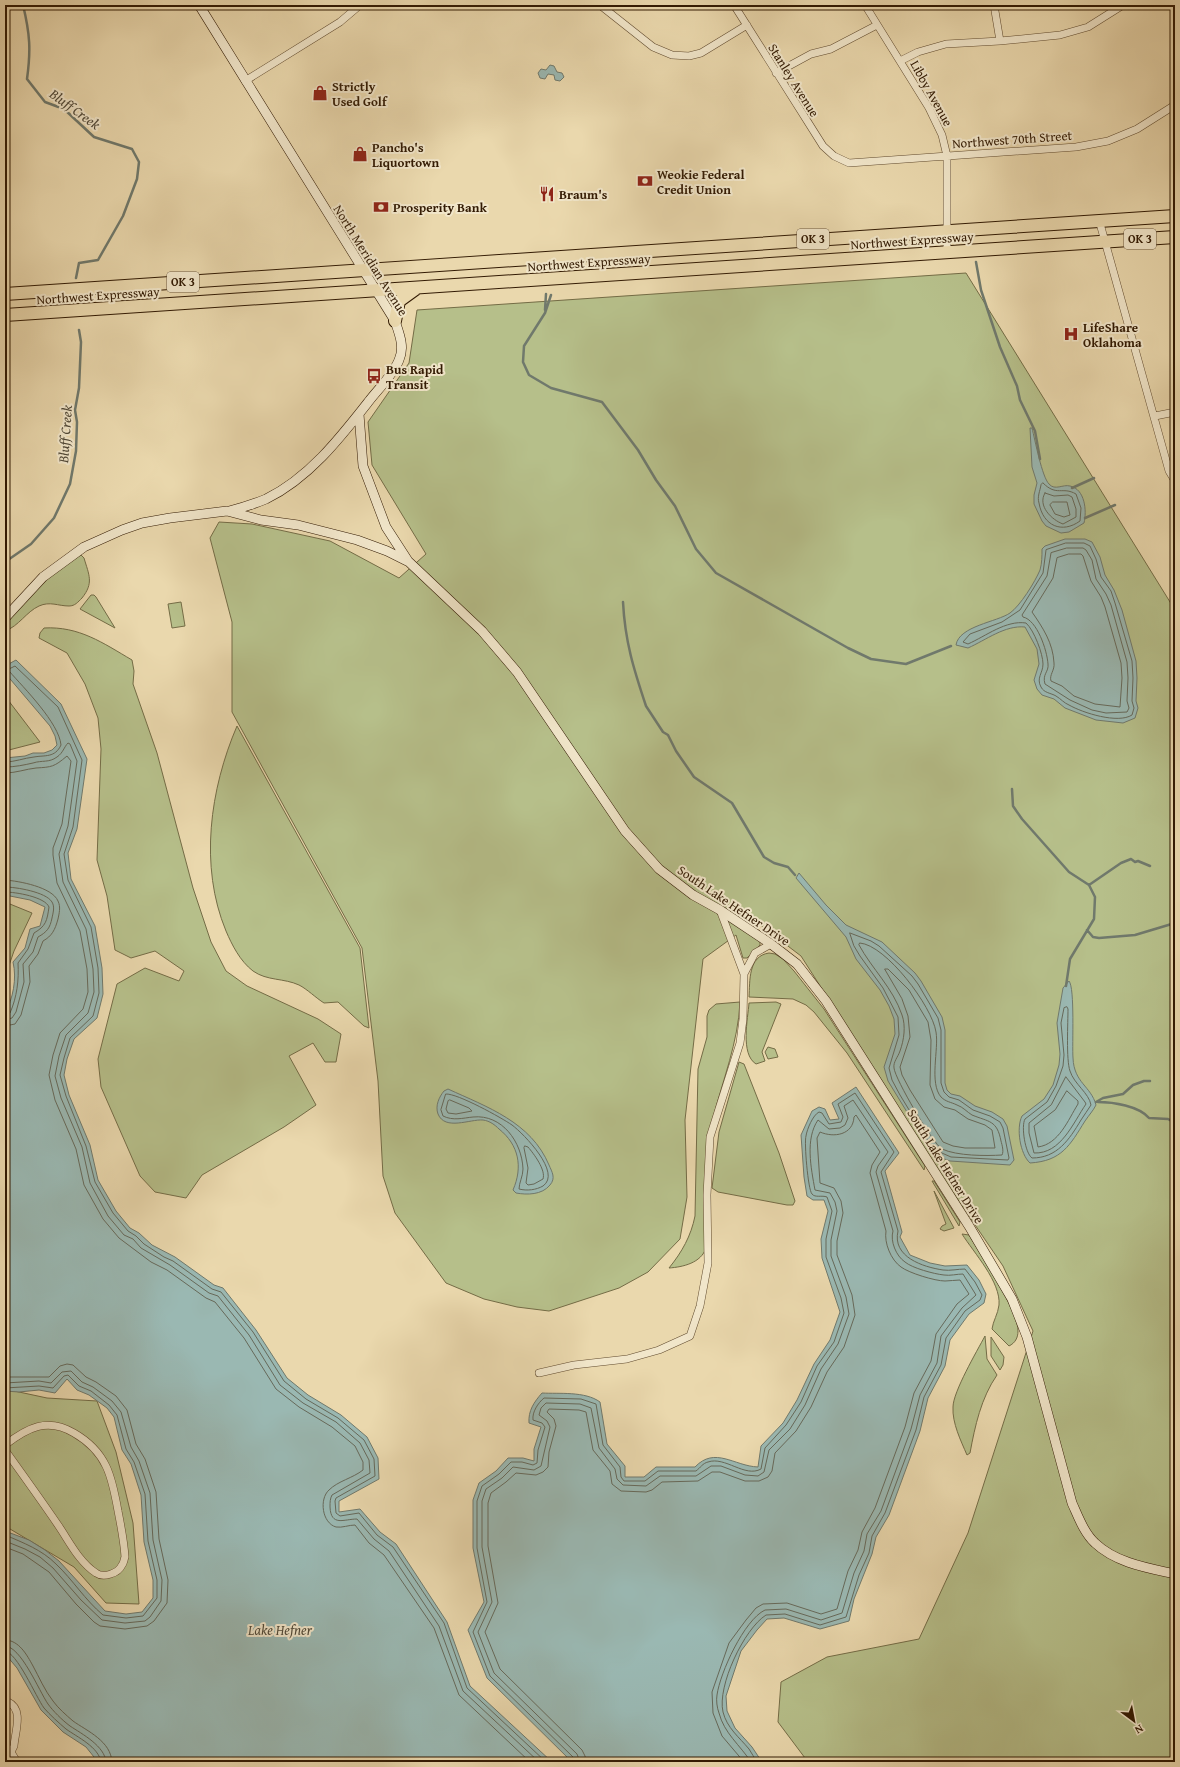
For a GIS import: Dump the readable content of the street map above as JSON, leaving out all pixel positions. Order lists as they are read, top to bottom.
{
  "streets": {
    "highway": ["OK 3", "Northwest Expressway"],
    "street": [
      "Stanley Avenue",
      "Libby Avenue",
      "Northwest 70th Street",
      "North Meridian Avenue",
      "South Lake Hefner Drive"
    ]
  },
  "crossings": [
    ["Stanley Avenue", "Northwest 70th Street"],
    ["Libby Avenue", "Northwest 70th Street"],
    ["Libby Avenue", "Northwest Expressway"],
    ["Northwest Expressway", "North Meridian Avenue"],
    ["North Meridian Avenue", "South Lake Hefner Drive"]
  ],
  "water": ["Bluff Creek", "Lake Hefner"],
  "places": {
    "shop": ["Strictly Used Golf", "Pancho's Liquortown"],
    "bank": ["Weokie Federal Credit Union", "Prosperity Bank"],
    "restaurant": ["Braum's"],
    "hospital": ["LifeShare Oklahoma"],
    "bus stop": ["Bus Rapid Transit"]
  },
  "north": "bottom right"
}
